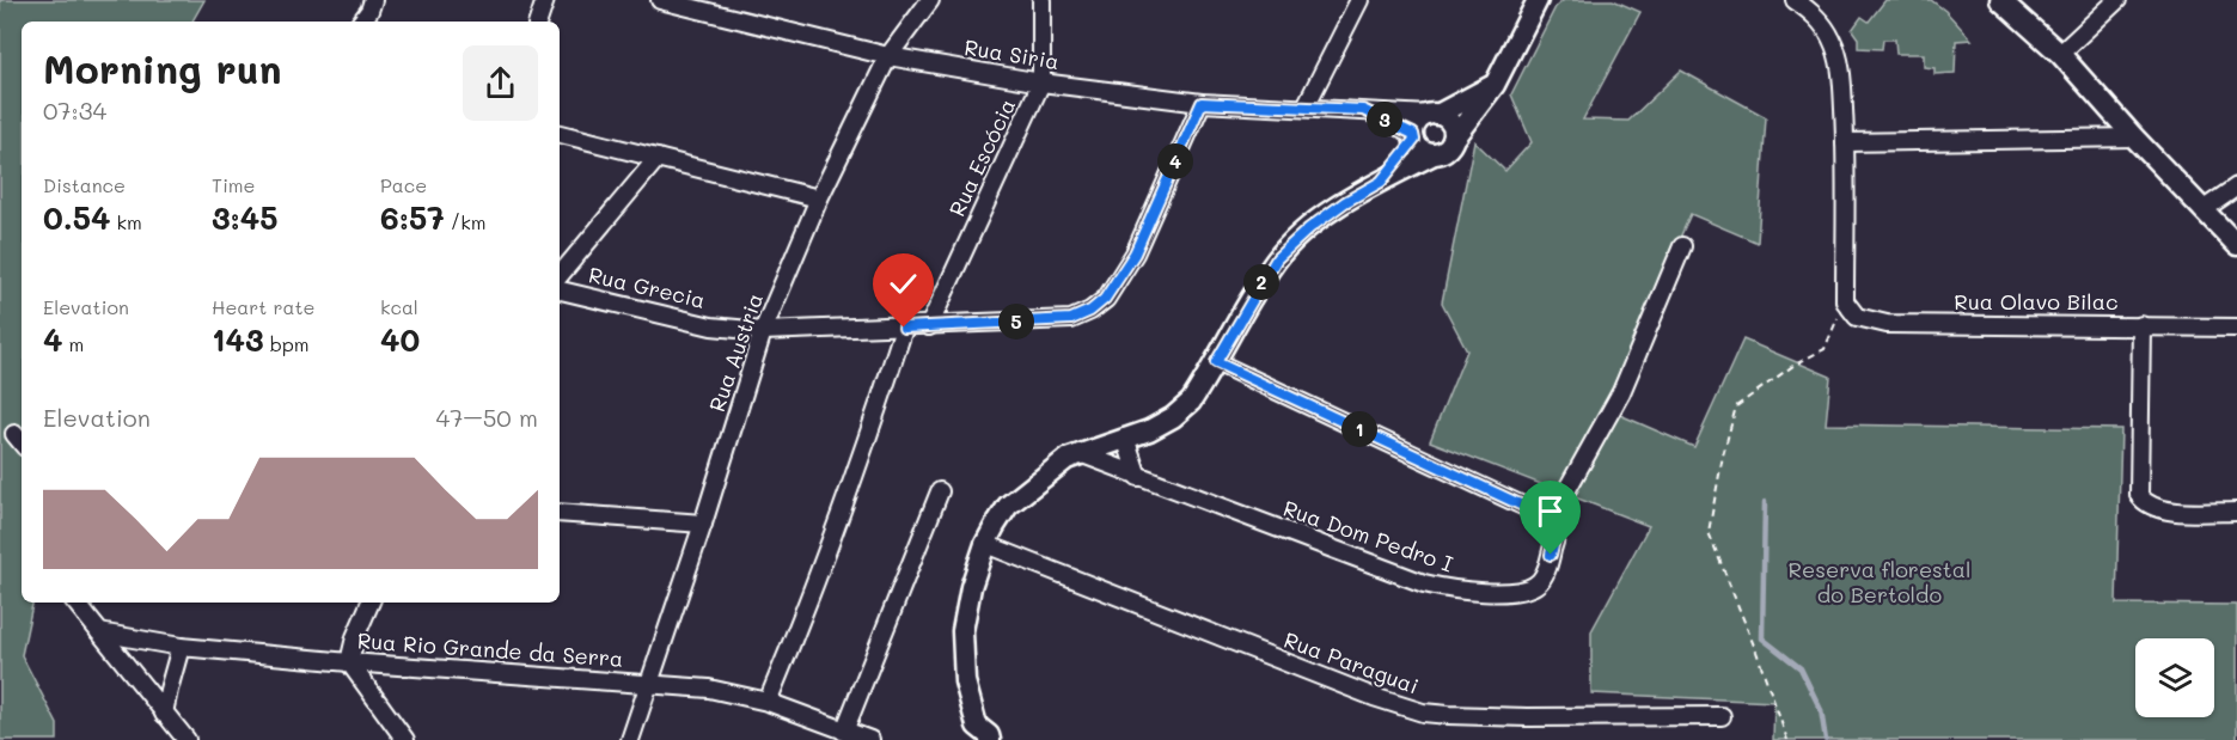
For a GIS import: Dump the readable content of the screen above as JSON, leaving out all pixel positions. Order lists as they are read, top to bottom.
{
  "streets": {
    "street": [
      "Rua Siria",
      "Rua Escócia",
      "Rua Grecia",
      "Rua Olavo Bilac",
      "Rua Austria",
      "Rua Dom Pedro I",
      "Rua Rio Grande da Serra",
      "Rua Paraguai"
    ]
  },
  "crossings": [
    ["Rua Siria", "Rua Escócia"],
    ["Rua Siria", "Rua Grecia"],
    ["Rua Siria", "Rua Austria"],
    ["Rua Escócia", "Rua Grecia"],
    ["Rua Grecia", "Rua Austria"],
    ["Rua Austria", "Rua Rio Grande da Serra"]
  ],
  "parks": ["Reserva florestal do Bertoldo"],
  "page": {
    "heading": ["Morning run", "07:34"],
    "pins": [
      "3",
      "4",
      "2",
      "5",
      "1"
    ],
    "stats": [
      ["Distance", "0.54 km"],
      ["Time", "3:45"],
      ["Pace", "6:57 /km"],
      ["Elevation", "4 m"],
      ["Heart rate", "143 bpm"],
      ["kcal", "40"]
    ],
    "chart": ["Elevation", "47–50 m"]
  }
}
